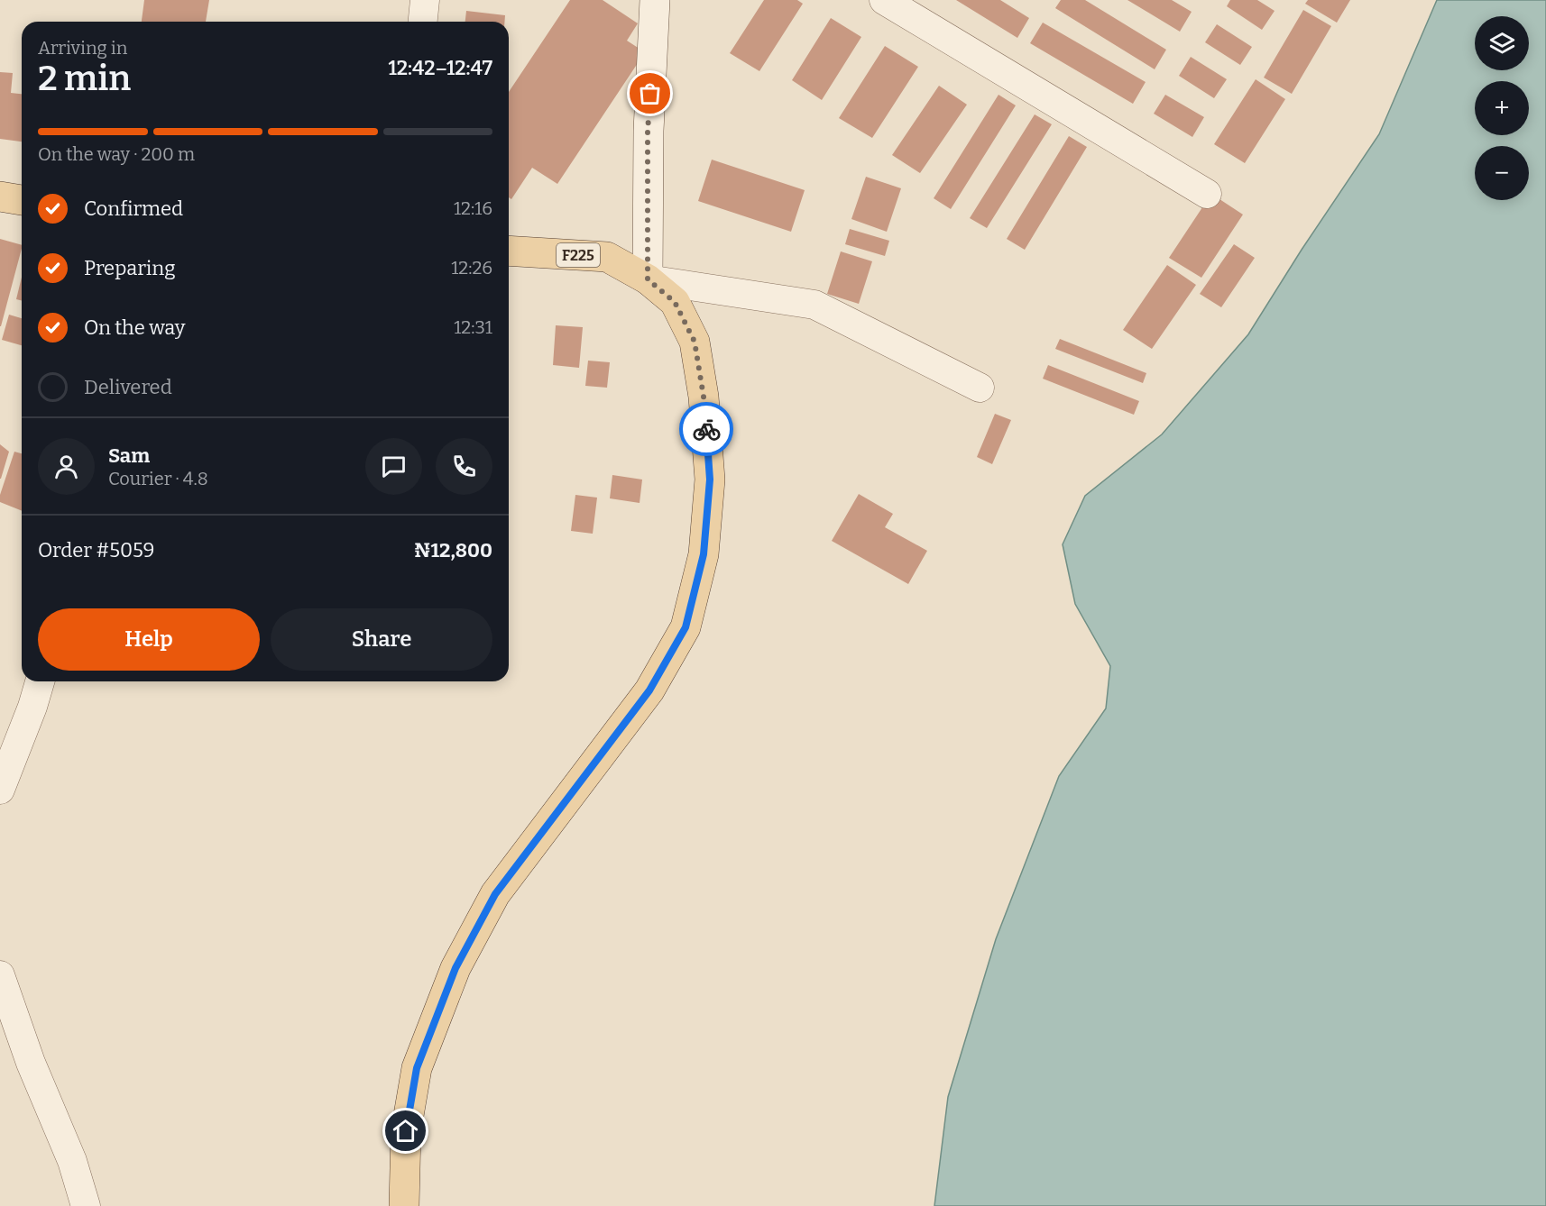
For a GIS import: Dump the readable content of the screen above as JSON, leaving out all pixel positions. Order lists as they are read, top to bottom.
{
  "streets": {
    "main road": ["F225"]
  },
  "page": {
    "map_buttons": ["+", "−"],
    "heading": ["2 min", "Arriving in", "12:42–12:47"],
    "panel": [
      "Sam",
      "Courier · 4.8",
      "Order #5059",
      "₦12,800"
    ],
    "bar": "On the way · 200 m",
    "list": [
      ["Confirmed", "12:16"],
      ["Preparing", "12:26"],
      ["On the way", "12:31"],
      "Delivered"
    ],
    "buttons": ["Help", "Share"]
  }
}
